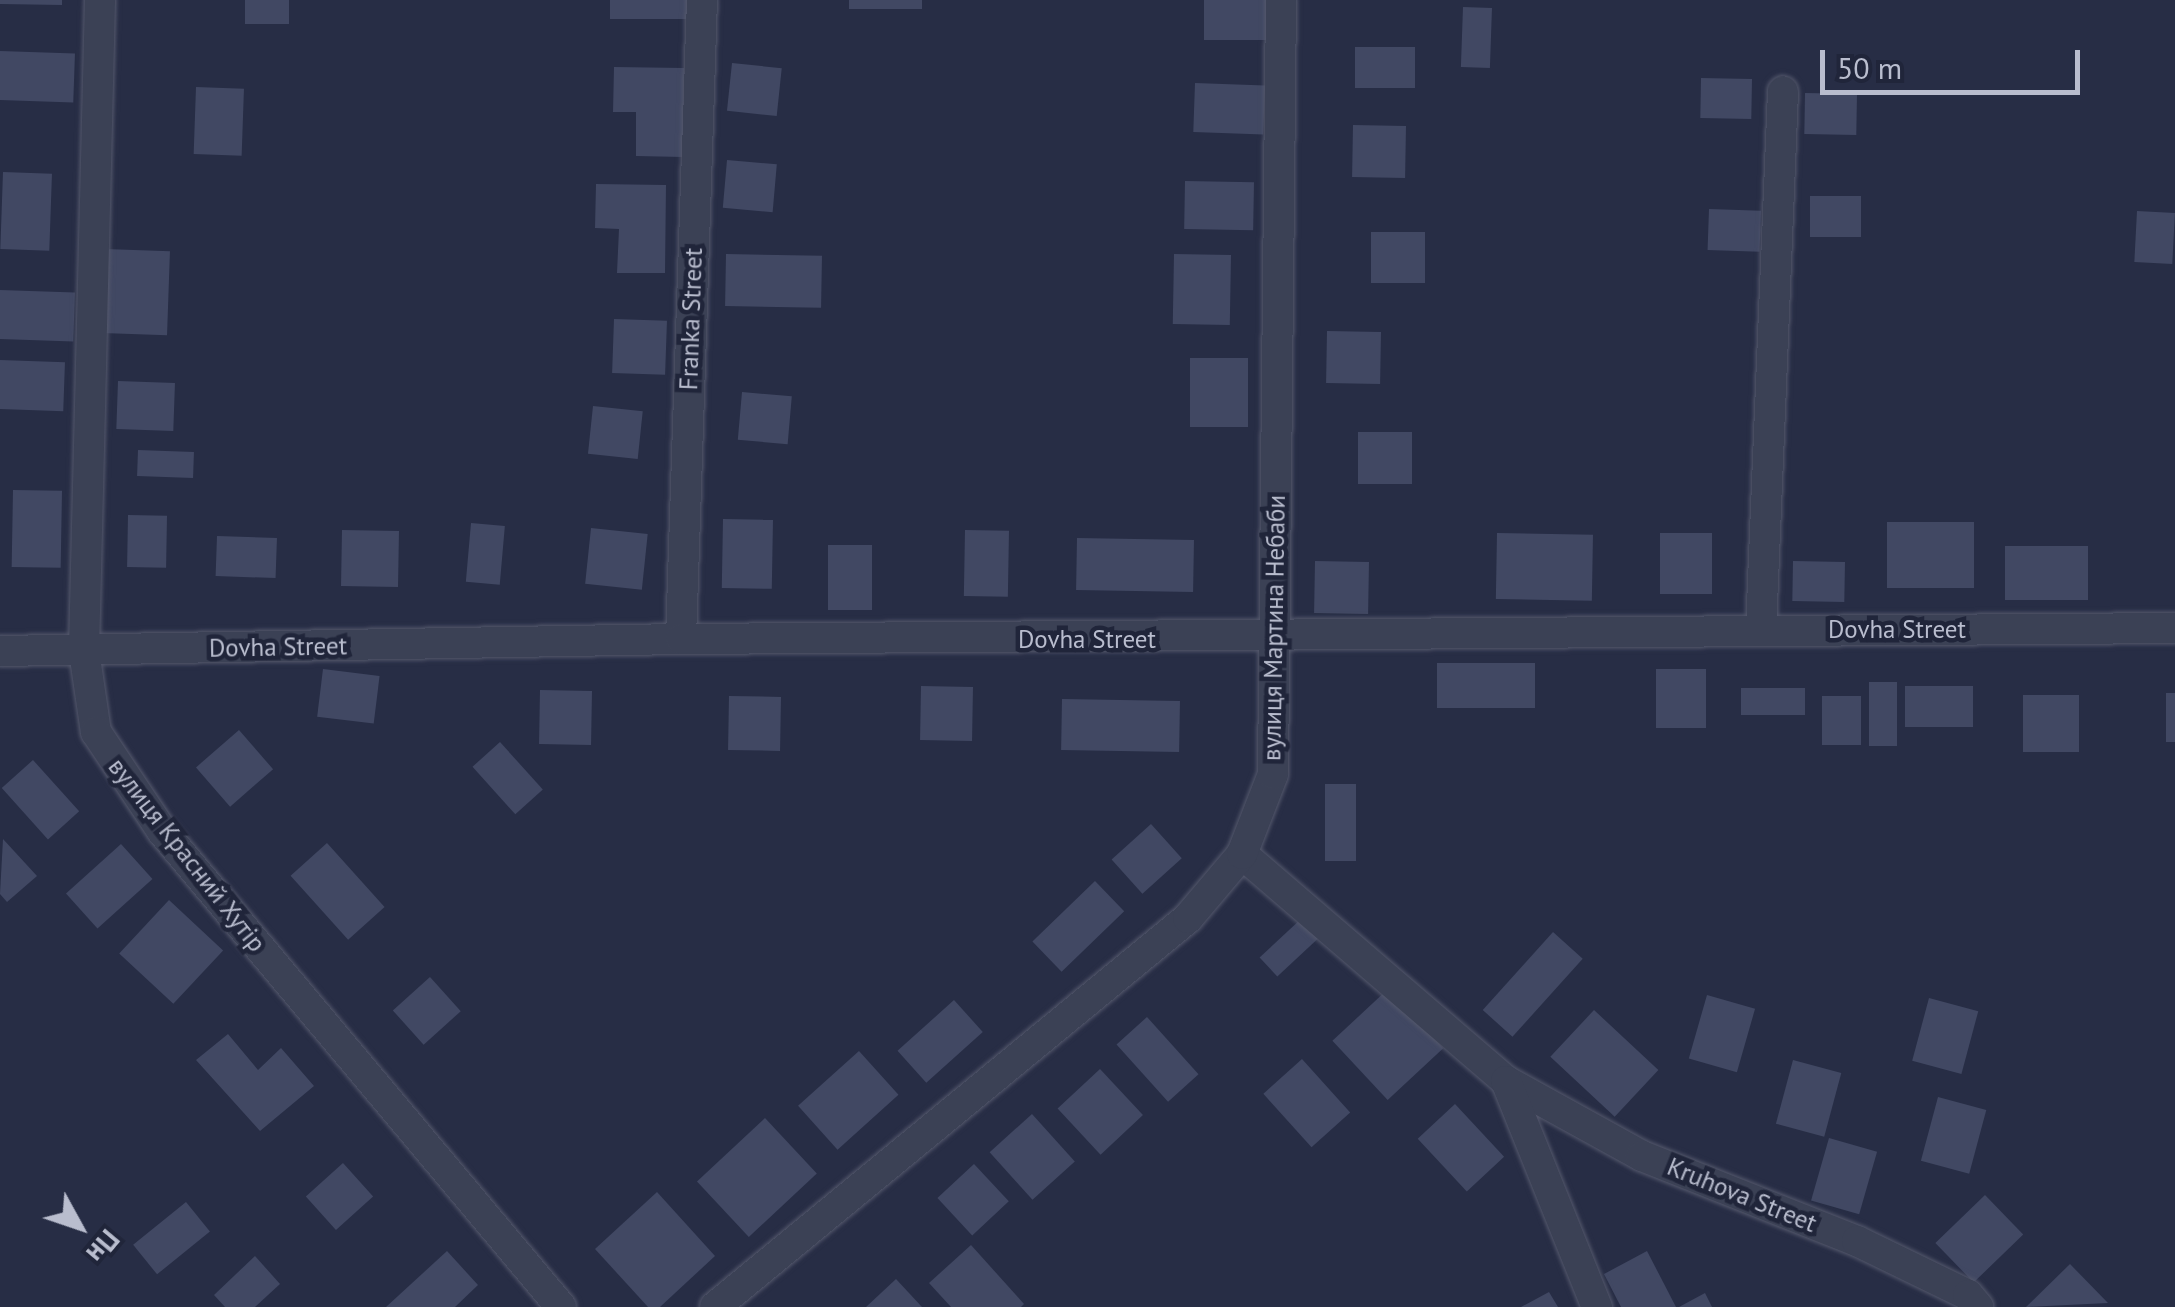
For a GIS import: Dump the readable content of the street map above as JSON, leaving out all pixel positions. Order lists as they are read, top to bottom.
{
  "streets": {
    "street": [
      "Franka Street",
      "вулиця Мартина Небаби",
      "Dovha Street",
      "вулиця Красний Хутір",
      "Kruhova Street"
    ]
  },
  "crossings": [
    ["Franka Street", "Dovha Street"],
    ["вулиця Мартина Небаби", "Dovha Street"],
    ["вулиця Мартина Небаби", "Kruhova Street"],
    ["Dovha Street", "вулиця Красний Хутір"]
  ],
  "scale_bar": "50 m",
  "north": "bottom right"
}
